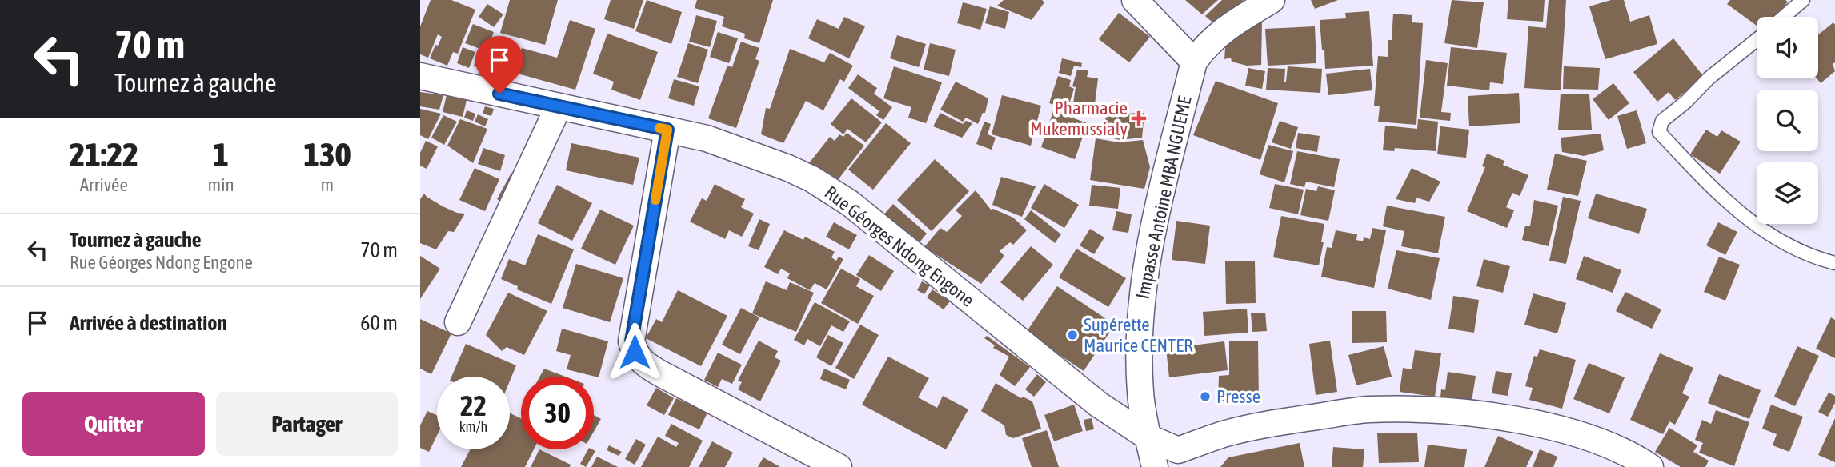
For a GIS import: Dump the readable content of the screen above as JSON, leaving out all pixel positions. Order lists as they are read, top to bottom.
{
  "streets": {
    "street": ["Impasse Antoine MBA NGUEME", "Rue Géorges Ndong Engone"]
  },
  "crossings": [
    ["Impasse Antoine MBA NGUEME", "Rue Géorges Ndong Engone"]
  ],
  "places": {
    "health": ["Pharmacie Mukemussialy"],
    "other": ["Supérette Maurice CENTER", "Presse"]
  },
  "page": {
    "turn": ["70 m", "Tournez à gauche"],
    "eta": [
      "21:22",
      "Arrivée",
      "1",
      "min",
      "130",
      "m"
    ],
    "list": [
      {
        "name": "Tournez à gauche",
        "note": "Rue Géorges Ndong Engone",
        "value": "70 m"
      },
      {
        "name": "Arrivée à destination",
        "value": "60 m"
      }
    ],
    "speed": "22 km/h",
    "limit": "30",
    "buttons": ["Quitter", "Partager"]
  }
}
